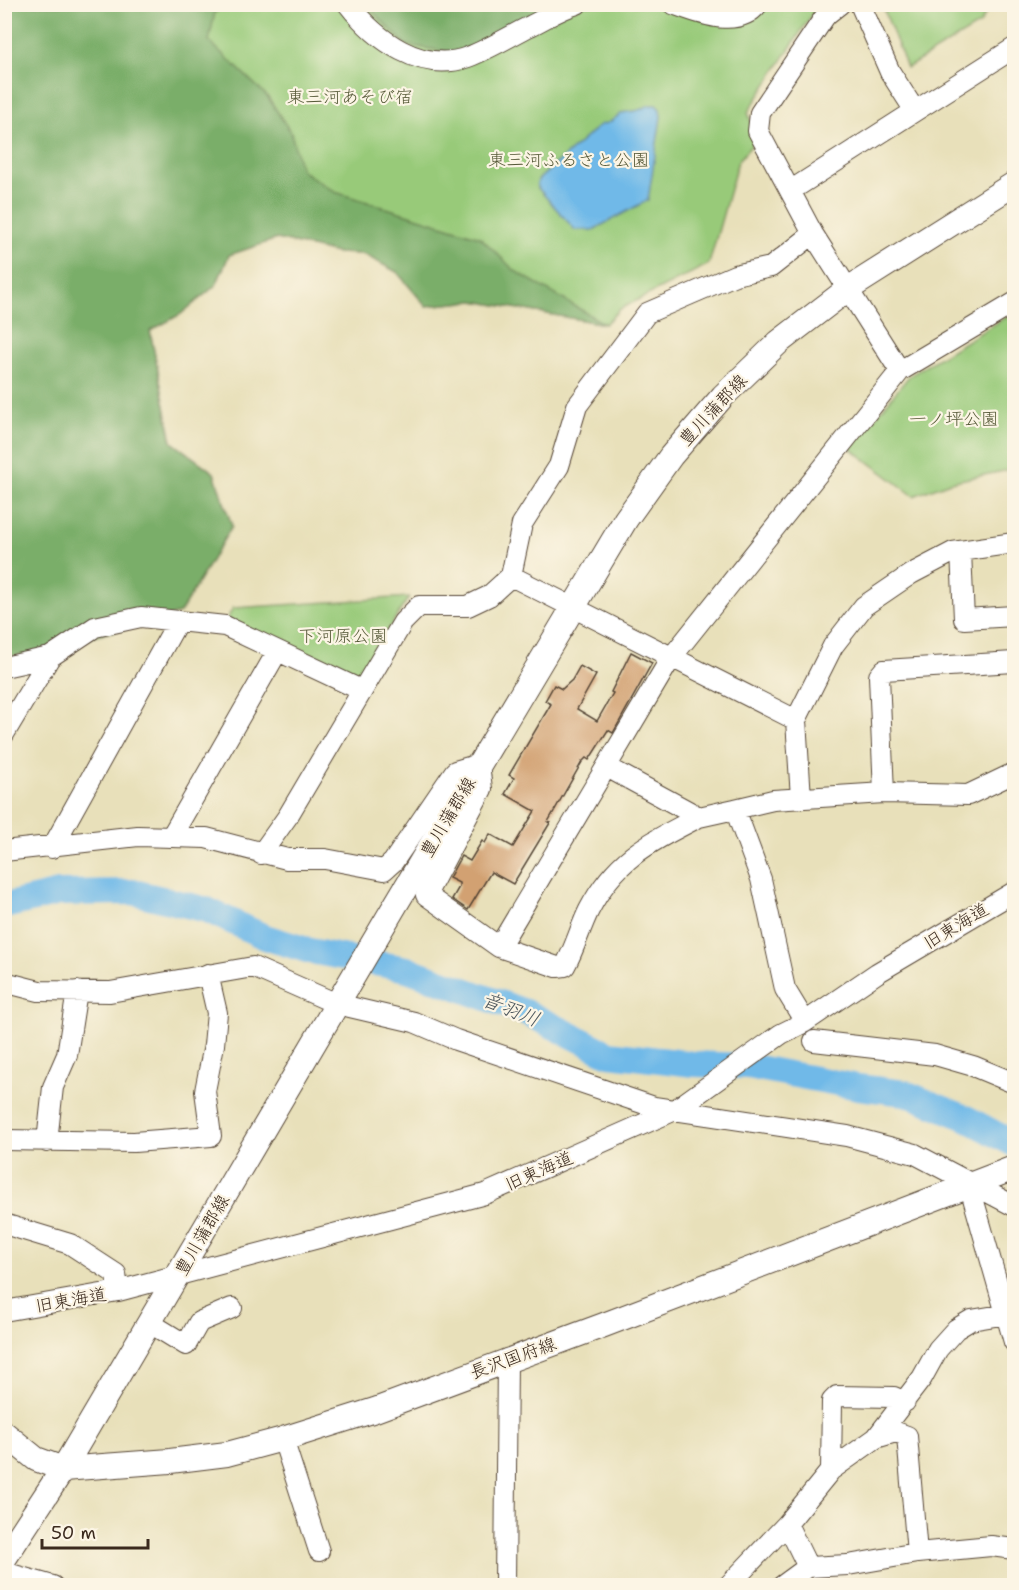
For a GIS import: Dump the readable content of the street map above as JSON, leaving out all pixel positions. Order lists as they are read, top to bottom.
{
  "streets": {
    "main road": ["豊川蒲郡線", "長沢国府線"],
    "street": ["旧東海道"]
  },
  "crossings": [
    ["豊川蒲郡線", "旧東海道"],
    ["豊川蒲郡線", "長沢国府線"]
  ],
  "water": ["音羽川"],
  "parks": [
    "東三河あそび宿",
    "東三河ふるさと公園",
    "一ノ坪公園",
    "下河原公園"
  ],
  "scale_bar": "50 m"
}
